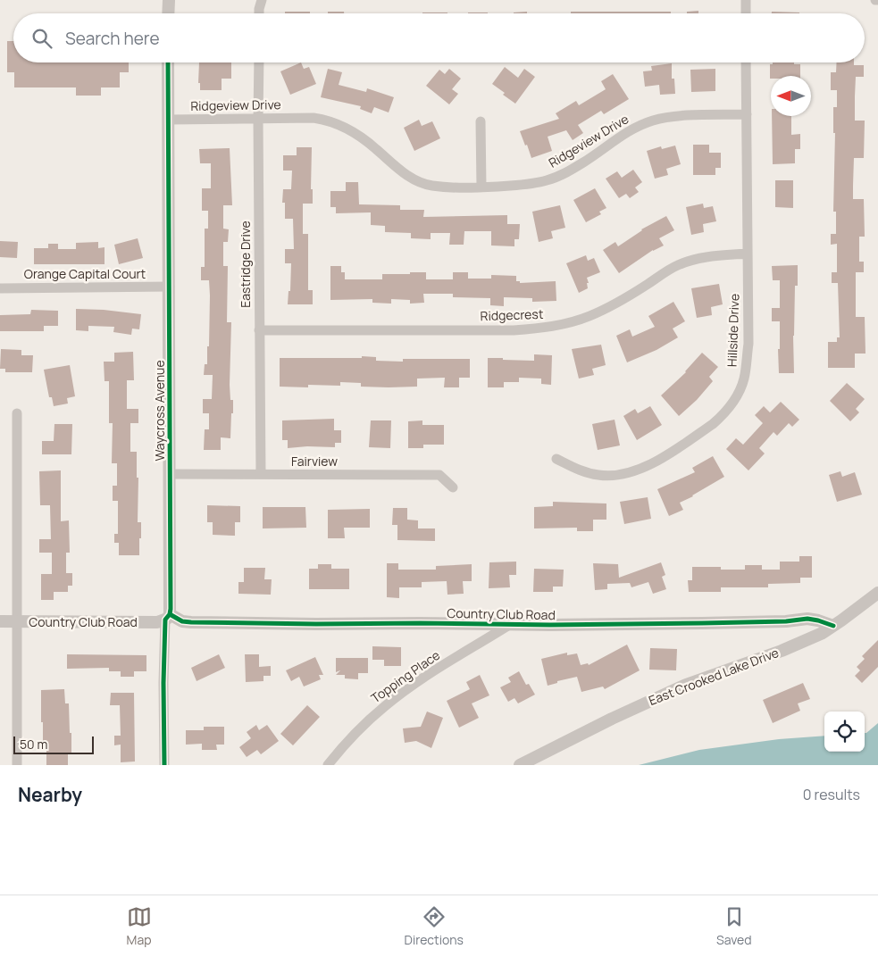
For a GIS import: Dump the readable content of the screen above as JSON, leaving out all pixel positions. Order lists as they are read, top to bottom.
{
  "streets": {
    "street": [
      "Ridgeview Drive",
      "Eastridge Drive",
      "Orange Capital Court",
      "Ridgecrest",
      "Hillside Drive",
      "Waycross Avenue",
      "Fairview",
      "Country Club Road",
      "Topping Place",
      "East Crooked Lake Drive"
    ]
  },
  "crossings": [
    ["Ridgeview Drive", "Eastridge Drive"],
    ["Ridgeview Drive", "Hillside Drive"],
    ["Ridgeview Drive", "Waycross Avenue"],
    ["Eastridge Drive", "Ridgecrest"],
    ["Eastridge Drive", "Fairview"],
    ["Orange Capital Court", "Waycross Avenue"],
    ["Ridgecrest", "Hillside Drive"],
    ["Waycross Avenue", "Fairview"],
    ["Waycross Avenue", "Country Club Road"],
    ["Country Club Road", "Topping Place"],
    ["Country Club Road", "East Crooked Lake Drive"]
  ],
  "scale_bar": "50 m",
  "north": "left",
  "page": {
    "search": "Search here",
    "scale": "50 m",
    "heading": ["Nearby", "0 results"],
    "nav": ["Map", "Directions", "Saved"]
  }
}
